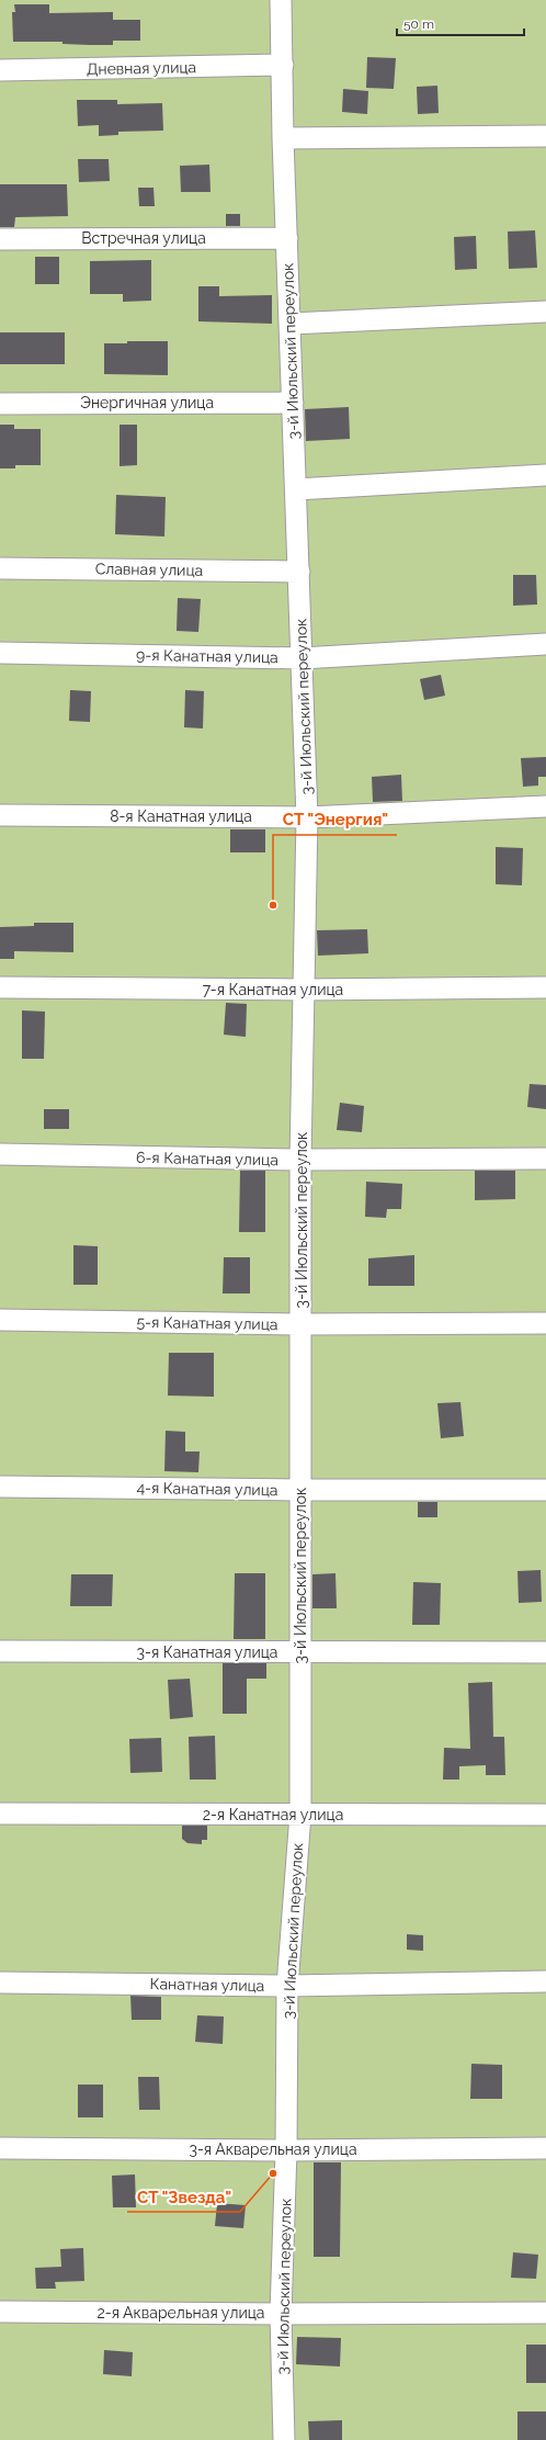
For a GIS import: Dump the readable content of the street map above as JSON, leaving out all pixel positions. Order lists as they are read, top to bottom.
{
  "streets": {
    "street": [
      "Дневная улица",
      "Встречная улица",
      "3-й Июльский переулок",
      "Энергичная улица",
      "Славная улица",
      "9-я Канатная улица",
      "8-я Канатная улица",
      "7-я Канатная улица",
      "6-я Канатная улица",
      "5-я Канатная улица",
      "4-я Канатная улица",
      "3-я Канатная улица",
      "2-я Канатная улица",
      "Канатная улица",
      "3-я Акварельная улица",
      "2-я Акварельная улица"
    ]
  },
  "crossings": [
    ["Дневная улица", "3-й Июльский переулок"],
    ["Встречная улица", "3-й Июльский переулок"],
    ["3-й Июльский переулок", "Энергичная улица"],
    ["3-й Июльский переулок", "Славная улица"],
    ["3-й Июльский переулок", "9-я Канатная улица"],
    ["3-й Июльский переулок", "8-я Канатная улица"],
    ["3-й Июльский переулок", "7-я Канатная улица"],
    ["3-й Июльский переулок", "6-я Канатная улица"],
    ["3-й Июльский переулок", "5-я Канатная улица"],
    ["3-й Июльский переулок", "4-я Канатная улица"],
    ["3-й Июльский переулок", "3-я Канатная улица"],
    ["3-й Июльский переулок", "2-я Канатная улица"],
    ["3-й Июльский переулок", "Канатная улица"],
    ["3-й Июльский переулок", "3-я Акварельная улица"],
    ["3-й Июльский переулок", "2-я Акварельная улица"]
  ],
  "places": ["СТ \"Энергия\"", "СТ \"Звезда\""],
  "scale_bar": "50 m"
}
